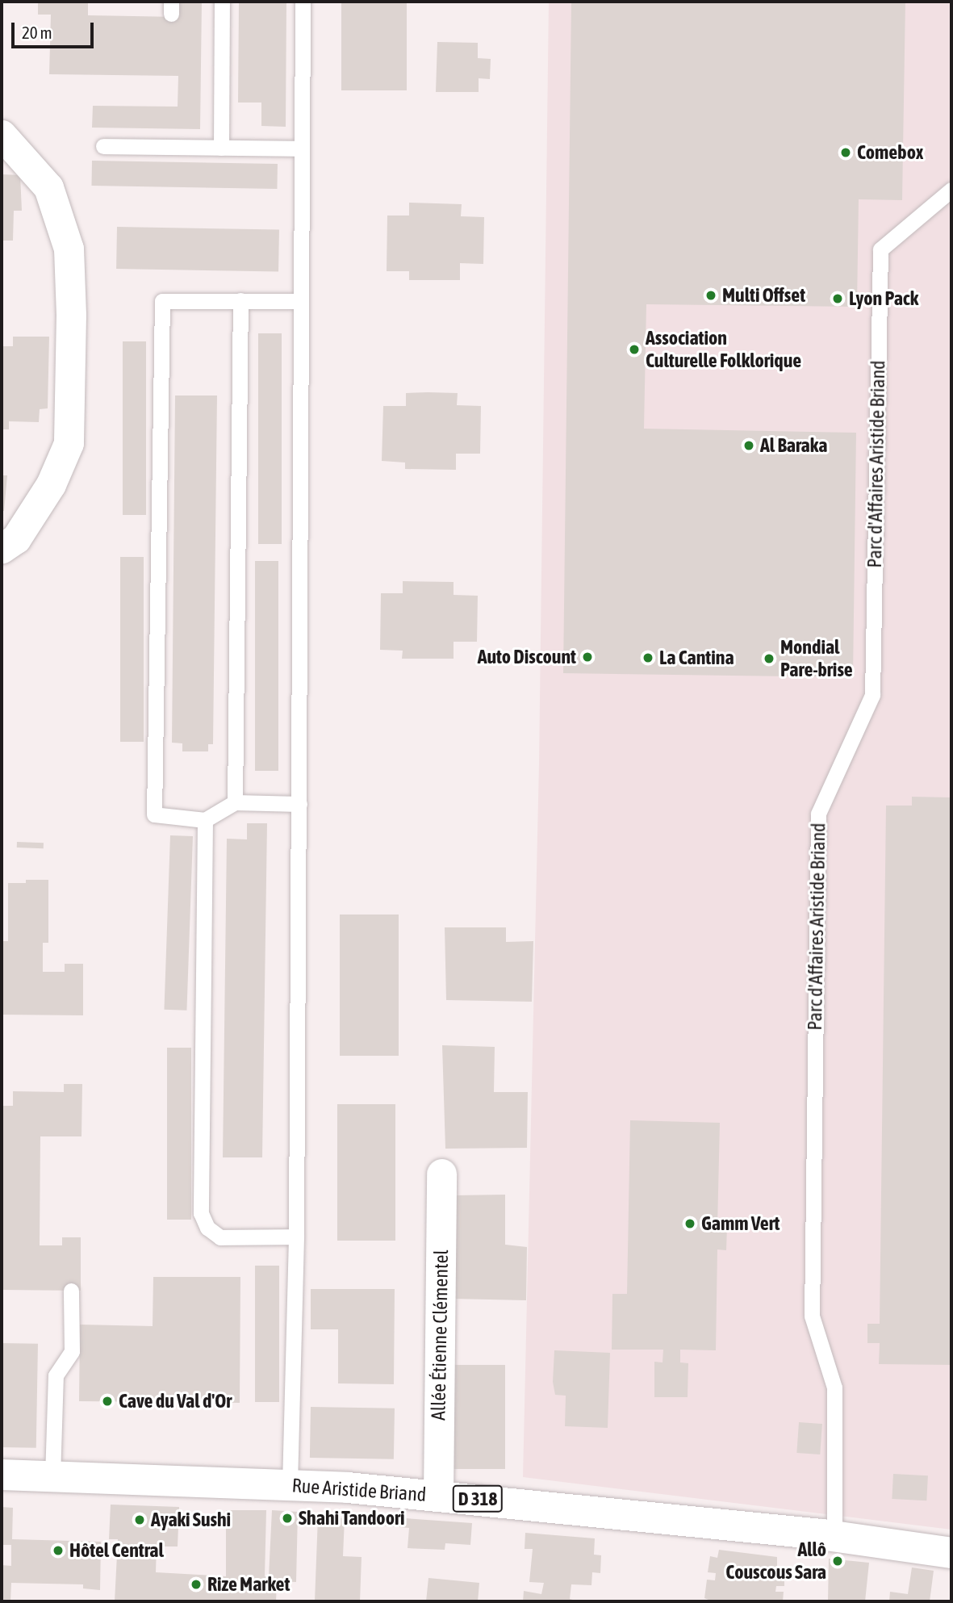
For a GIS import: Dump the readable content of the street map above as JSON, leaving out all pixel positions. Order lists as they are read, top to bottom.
{
  "streets": {
    "main road": ["Rue Aristide Briand", "D 318"],
    "street": ["Allée Étienne Clémentel"],
    "lane": ["Parc d'Affaires Aristide Briand"]
  },
  "crossings": [
    ["Parc d'Affaires Aristide Briand", "Rue Aristide Briand"],
    ["Allée Étienne Clémentel", "Rue Aristide Briand"]
  ],
  "places": [
    "Comebox",
    "Multi Offset",
    "Lyon Pack",
    "Association Culturelle Folklorique",
    "Al Baraka",
    "Auto Discount",
    "La Cantina",
    "Mondial Pare-brise",
    "Gamm Vert",
    "Cave du Val d'Or",
    "Shahi Tandoori",
    "Ayaki Sushi",
    "Hôtel Central",
    "Allô Couscous Sara",
    "Rize Market"
  ],
  "scale_bar": "20 m"
}
